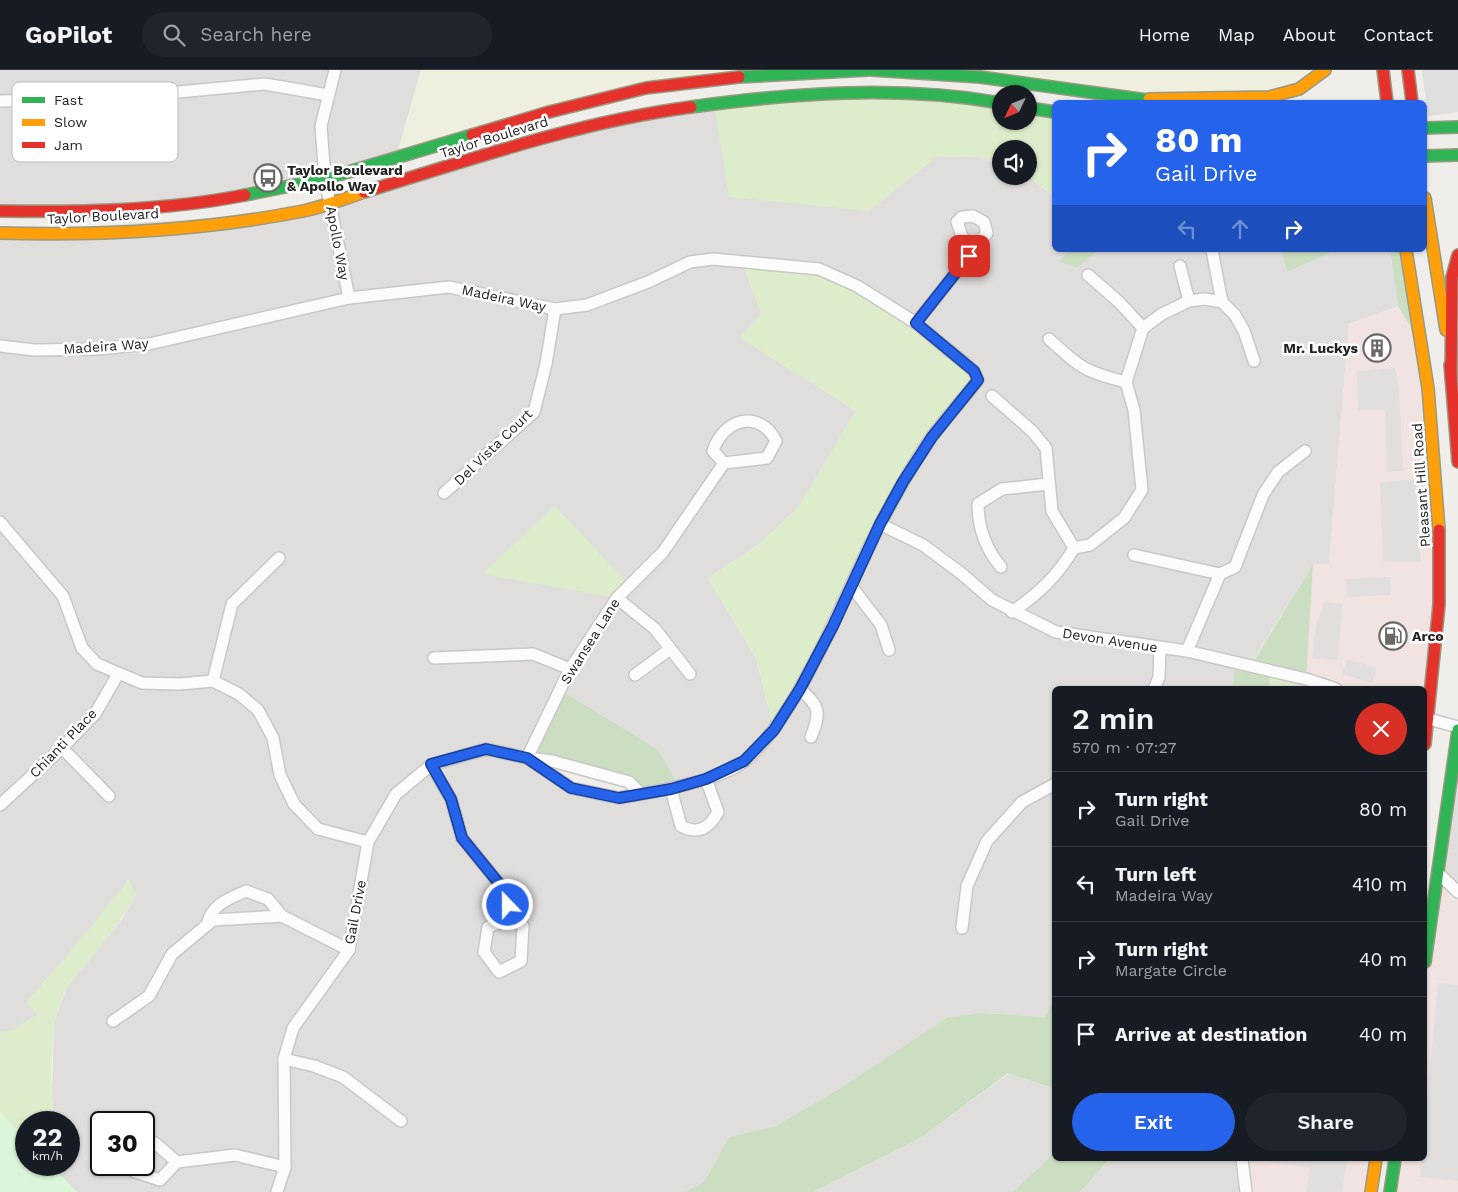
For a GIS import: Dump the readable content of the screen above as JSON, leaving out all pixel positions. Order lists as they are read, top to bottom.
{
  "streets": {
    "main road": ["Taylor Boulevard", "Pleasant Hill Road"],
    "street": [
      "Apollo Way",
      "Madeira Way",
      "Del Vista Court",
      "Devon Avenue",
      "Swansea Lane",
      "Chianti Place",
      "Gail Drive"
    ]
  },
  "crossings": [
    ["Taylor Boulevard", "Apollo Way"],
    ["Apollo Way", "Madeira Way"],
    ["Madeira Way", "Del Vista Court"],
    ["Madeira Way", "Gail Drive"],
    ["Devon Avenue", "Gail Drive"],
    ["Swansea Lane", "Gail Drive"]
  ],
  "places": {
    "bus stop": ["Taylor Boulevard & Apollo Way"],
    "building": ["Mr. Luckys"],
    "fuel station": ["Arco"]
  },
  "legend": ["Fast", "Slow", "Jam"],
  "north": "bottom left",
  "page": {
    "header": "GoPilot",
    "search": "Search here",
    "nav": [
      "Home",
      "Map",
      "About",
      "Contact"
    ],
    "turn": ["80 m", "Gail Drive"],
    "heading": ["2 min", "570 m · 07:27"],
    "list": [
      {
        "name": "Turn right",
        "note": "Gail Drive",
        "value": "80 m"
      },
      {
        "name": "Turn left",
        "note": "Madeira Way",
        "value": "410 m"
      },
      {
        "name": "Turn right",
        "note": "Margate Circle",
        "value": "40 m"
      },
      {
        "name": "Arrive at destination",
        "value": "40 m"
      }
    ],
    "buttons": ["Exit", "Share"],
    "speed": "22 km/h",
    "limit": "30"
  }
}
